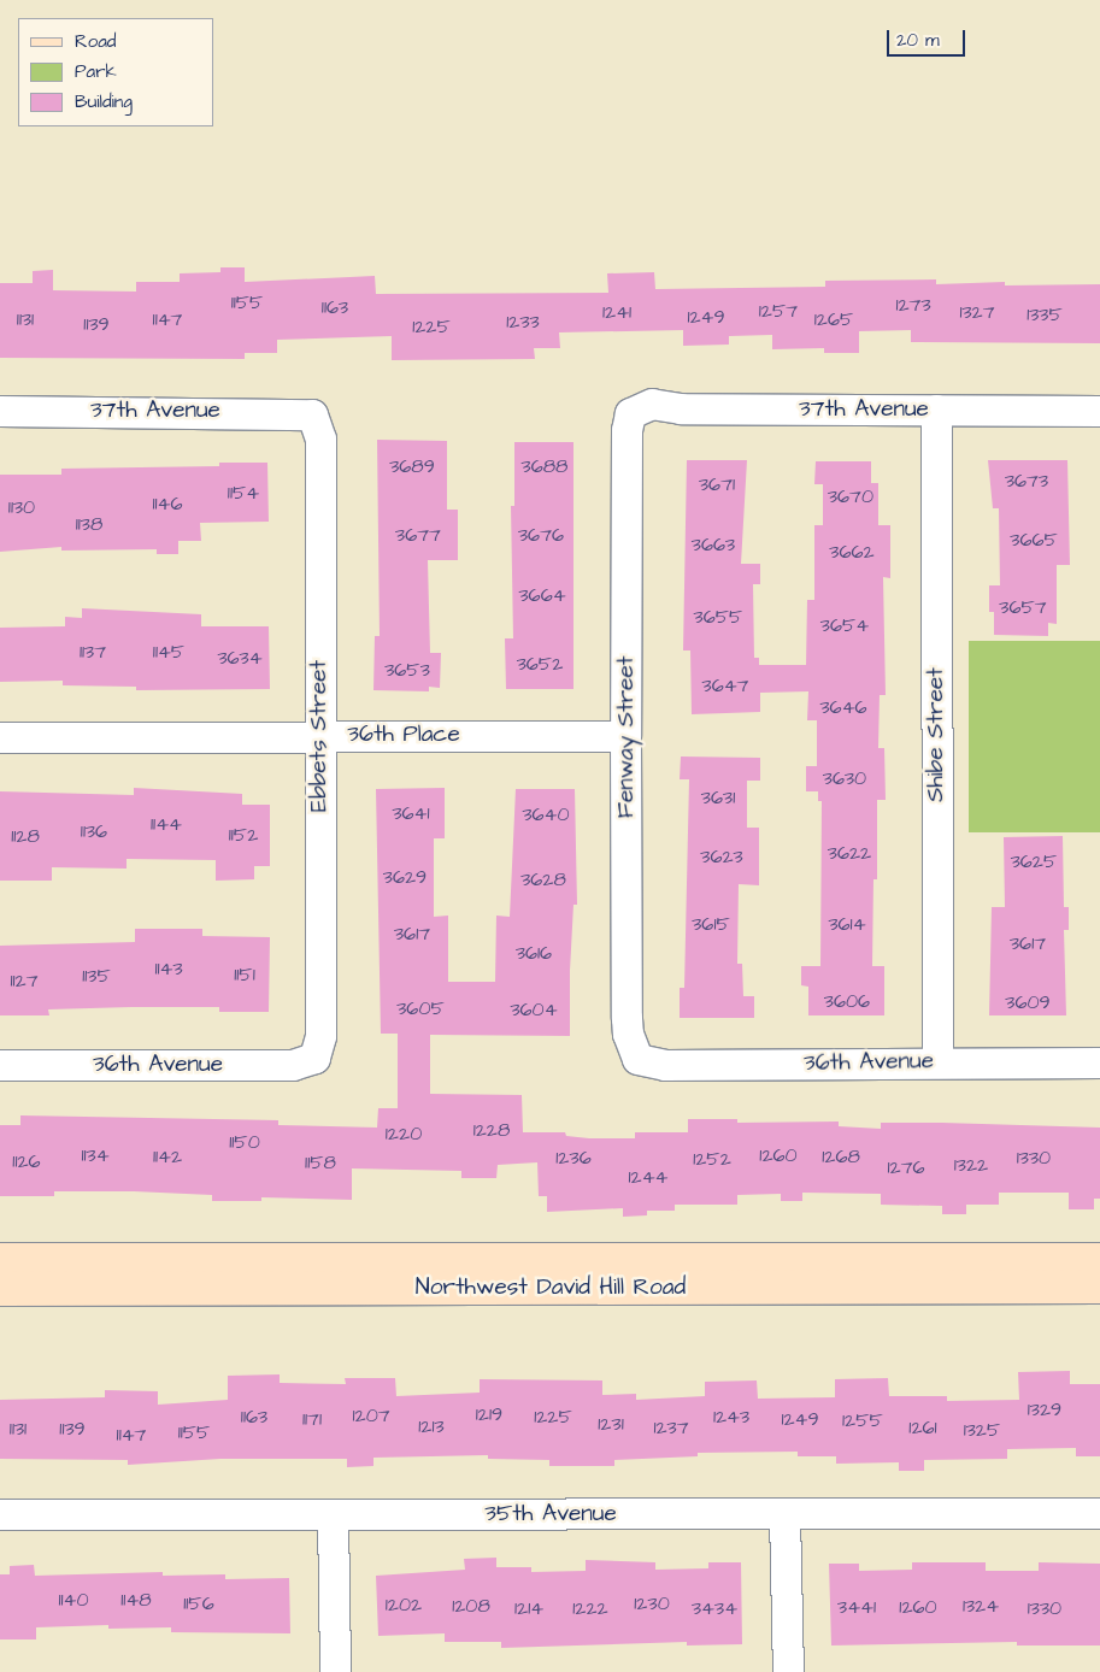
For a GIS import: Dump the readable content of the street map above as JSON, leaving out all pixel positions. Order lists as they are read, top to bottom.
{
  "streets": {
    "street": [
      "37th Avenue",
      "36th Place",
      "Shibe Street",
      "Ebbets Street",
      "Fenway Street",
      "36th Avenue",
      "Northwest David Hill Road",
      "35th Avenue"
    ]
  },
  "crossings": [
    ["37th Avenue", "Shibe Street"],
    ["37th Avenue", "Ebbets Street"],
    ["37th Avenue", "Fenway Street"],
    ["36th Place", "Ebbets Street"],
    ["36th Place", "Fenway Street"],
    ["Shibe Street", "36th Avenue"],
    ["Ebbets Street", "36th Avenue"],
    ["Fenway Street", "36th Avenue"]
  ],
  "house_numbers": [
    "1155",
    "1273",
    "1163",
    "1257",
    "1241",
    "1327",
    "1335",
    "1249",
    "1131",
    "1147",
    "1265",
    "1233",
    "1139",
    "1225",
    "3689",
    "3688",
    "3673",
    "3671",
    "1154",
    "3670",
    "1146",
    "1130",
    "1138",
    "3677",
    "3676",
    "3665",
    "3663",
    "3662",
    "3664",
    "3657",
    "3655",
    "3654",
    "1137",
    "1145",
    "3634",
    "3652",
    "3653",
    "3647",
    "3646",
    "3630",
    "3631",
    "3641",
    "3640",
    "1144",
    "1136",
    "1152",
    "1128",
    "3622",
    "3623",
    "3625",
    "3629",
    "3628",
    "3615",
    "3614",
    "3617",
    "3617",
    "3616",
    "1143",
    "1151",
    "1135",
    "1127",
    "3606",
    "3609",
    "3605",
    "3604",
    "1228",
    "1220",
    "1150",
    "1134",
    "1260",
    "1142",
    "1268",
    "1236",
    "1330",
    "1252",
    "1126",
    "1158",
    "1322",
    "1276",
    "1244",
    "1329",
    "1219",
    "1207",
    "1163",
    "1225",
    "1243",
    "1171",
    "1249",
    "1255",
    "1231",
    "1213",
    "1237",
    "1261",
    "1131",
    "1139",
    "1325",
    "1155",
    "1147",
    "1140",
    "1148",
    "1156",
    "1230",
    "1202",
    "1208",
    "1324",
    "3441",
    "1260",
    "1214",
    "1222",
    "3434",
    "1330"
  ],
  "legend": ["Road", "Park", "Building"],
  "scale_bar": "20 m"
}
